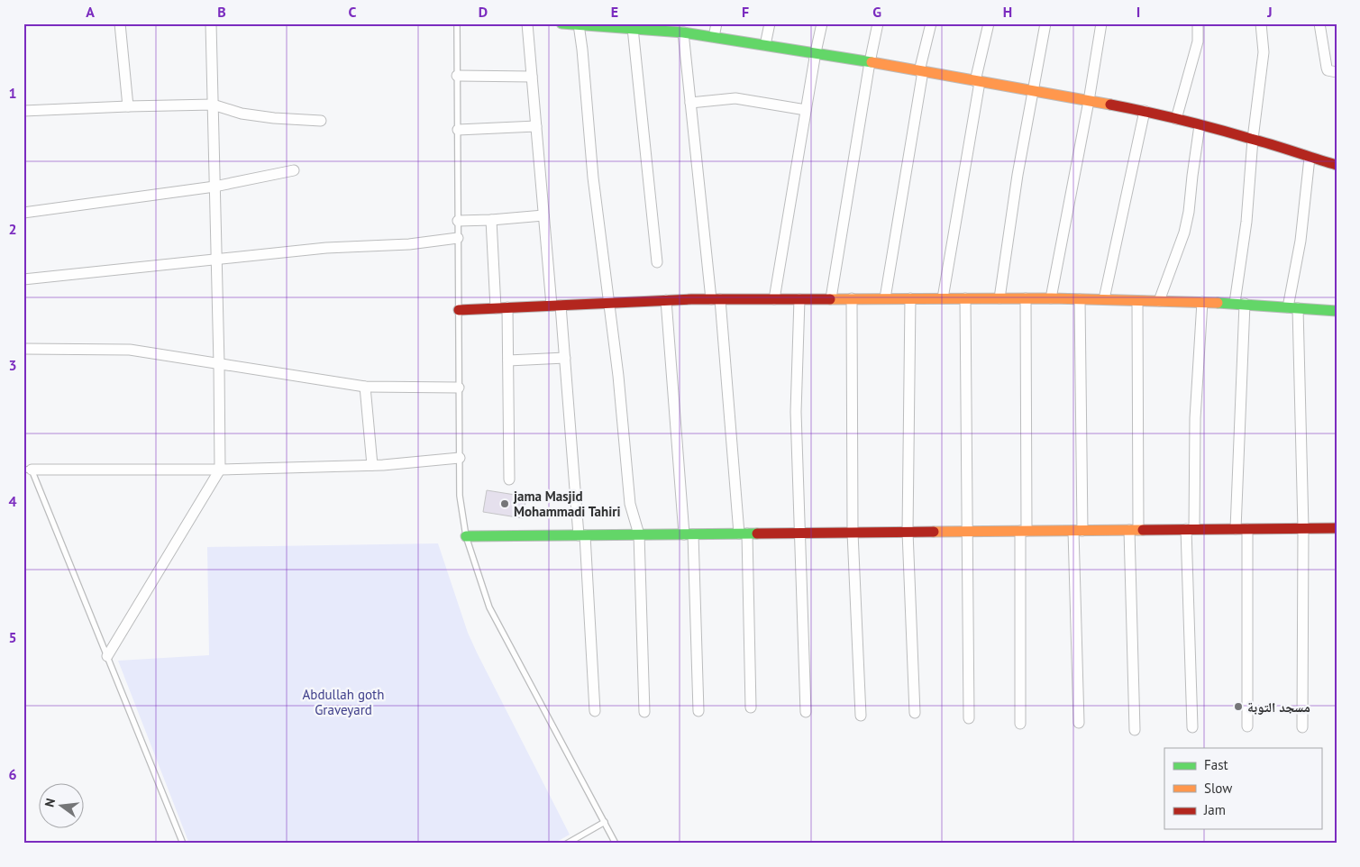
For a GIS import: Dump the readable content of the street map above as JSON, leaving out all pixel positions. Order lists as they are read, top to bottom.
{
  "parks": ["Abdullah goth Graveyard"],
  "places": ["jama Masjid Mohammadi Tahiri", "مسجد التوبة"],
  "legend": ["Fast", "Slow", "Jam"],
  "north": "left",
  "grid": {
    "columns": [
      "A",
      "B",
      "C",
      "D",
      "E",
      "F",
      "G",
      "H",
      "I",
      "J"
    ],
    "rows": [
      "1",
      "2",
      "3",
      "4",
      "5",
      "6"
    ]
  }
}
